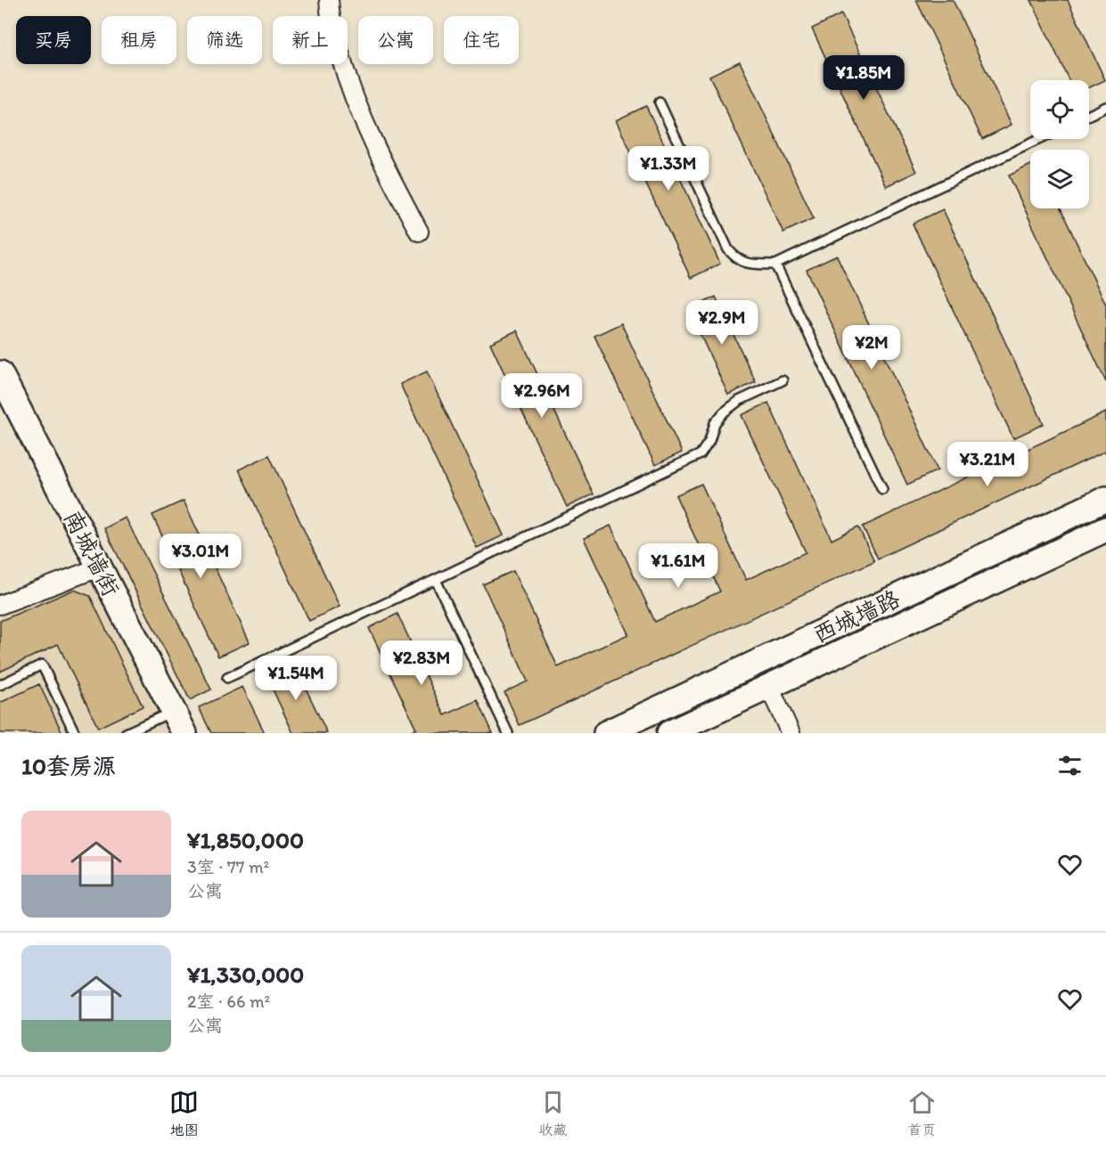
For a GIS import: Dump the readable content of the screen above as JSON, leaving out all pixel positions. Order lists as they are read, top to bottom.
{
  "streets": {
    "main road": ["南城墙街", "西城墙路"]
  },
  "page": {
    "chip": [
      "买房",
      "租房",
      "筛选",
      "新上",
      "公寓",
      "住宅"
    ],
    "price": [
      "¥1.85M",
      "¥1.33M",
      "¥2.9M",
      "¥2M",
      "¥2.96M",
      "¥3.21M",
      "¥3.01M",
      "¥1.61M",
      "¥2.83M",
      "¥1.54M"
    ],
    "heading": "10套房源",
    "list": [
      {
        "name": "¥1,850,000",
        "note": "3室 · 77 m² · 公寓"
      },
      {
        "name": "¥1,330,000",
        "note": "2室 · 66 m² · 公寓"
      }
    ],
    "tabs": ["地图", "收藏", "首页"]
  }
}
